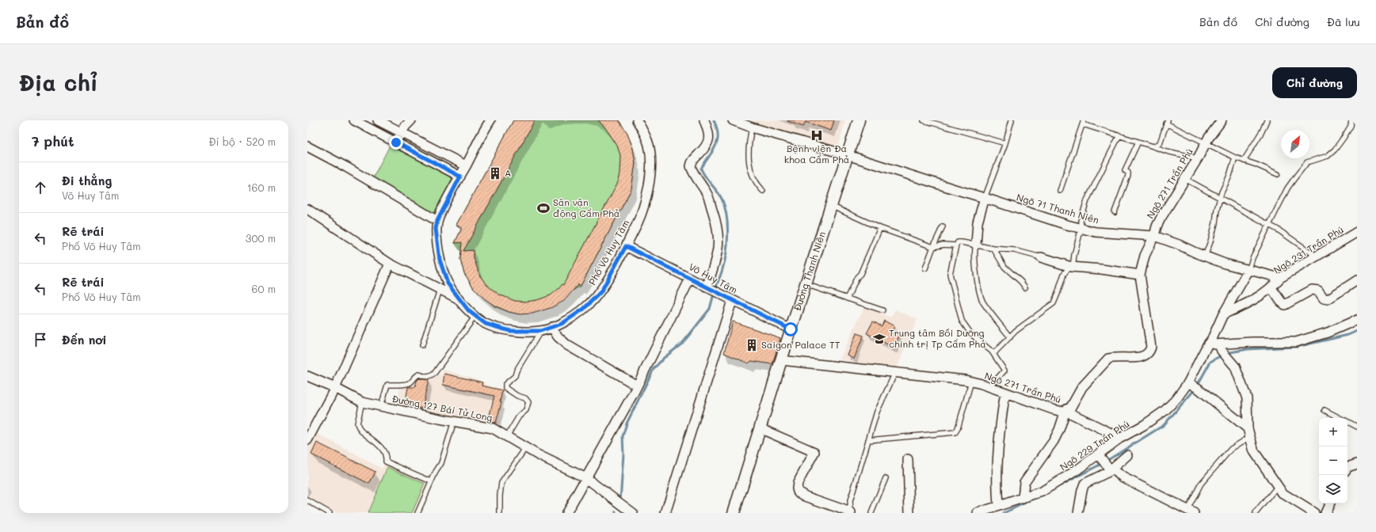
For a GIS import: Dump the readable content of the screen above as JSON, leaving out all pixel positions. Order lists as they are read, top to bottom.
{
  "streets": {
    "street": [
      "Ngõ 271 Trần Phú",
      "Ngõ 71 Thanh Niên",
      "Ngõ 231 Trần Phú",
      "Phố Võ Huy Tâm",
      "Đường Thanh Niên",
      "Võ Huy Tâm",
      "Đường 127 Bái Tử Long",
      "Ngõ 229 Trần Phú"
    ]
  },
  "crossings": [
    ["Ngõ 271 Trần Phú", "Ngõ 71 Thanh Niên"],
    ["Ngõ 271 Trần Phú", "Đường Thanh Niên"],
    ["Ngõ 71 Thanh Niên", "Ngõ 231 Trần Phú"],
    ["Ngõ 71 Thanh Niên", "Đường Thanh Niên"],
    ["Ngõ 71 Thanh Niên", "Ngõ 229 Trần Phú"],
    ["Ngõ 231 Trần Phú", "Ngõ 229 Trần Phú"],
    ["Phố Võ Huy Tâm", "Võ Huy Tâm"],
    ["Đường Thanh Niên", "Võ Huy Tâm"]
  ],
  "places": {
    "hospital": ["Bệnh viện Đa khoa Cẩm Phả"],
    "building": ["A", "Saigon Palace TT"],
    "sports": ["Sân vận động Cẩm Phả"],
    "school or university": ["Trung tâm Bồi Dưỡng chính trị Tp Cẩm Phả"]
  },
  "north": "top right",
  "page": {
    "header": "Bản đồ",
    "nav": ["Bản đồ", "Chỉ đường", "Đã lưu"],
    "buttons": "Chỉ đường",
    "title": "Địa chỉ",
    "heading": ["7 phút", "Đi bộ · 520 m"],
    "list": [
      ["Đi thẳng", "Võ Huy Tâm", "160 m"],
      ["Rẽ trái", "Phố Võ Huy Tâm", "300 m"],
      ["Rẽ trái", "Phố Võ Huy Tâm", "60 m"],
      "Đến nơi"
    ],
    "map_buttons": ["+", "−"]
  }
}
